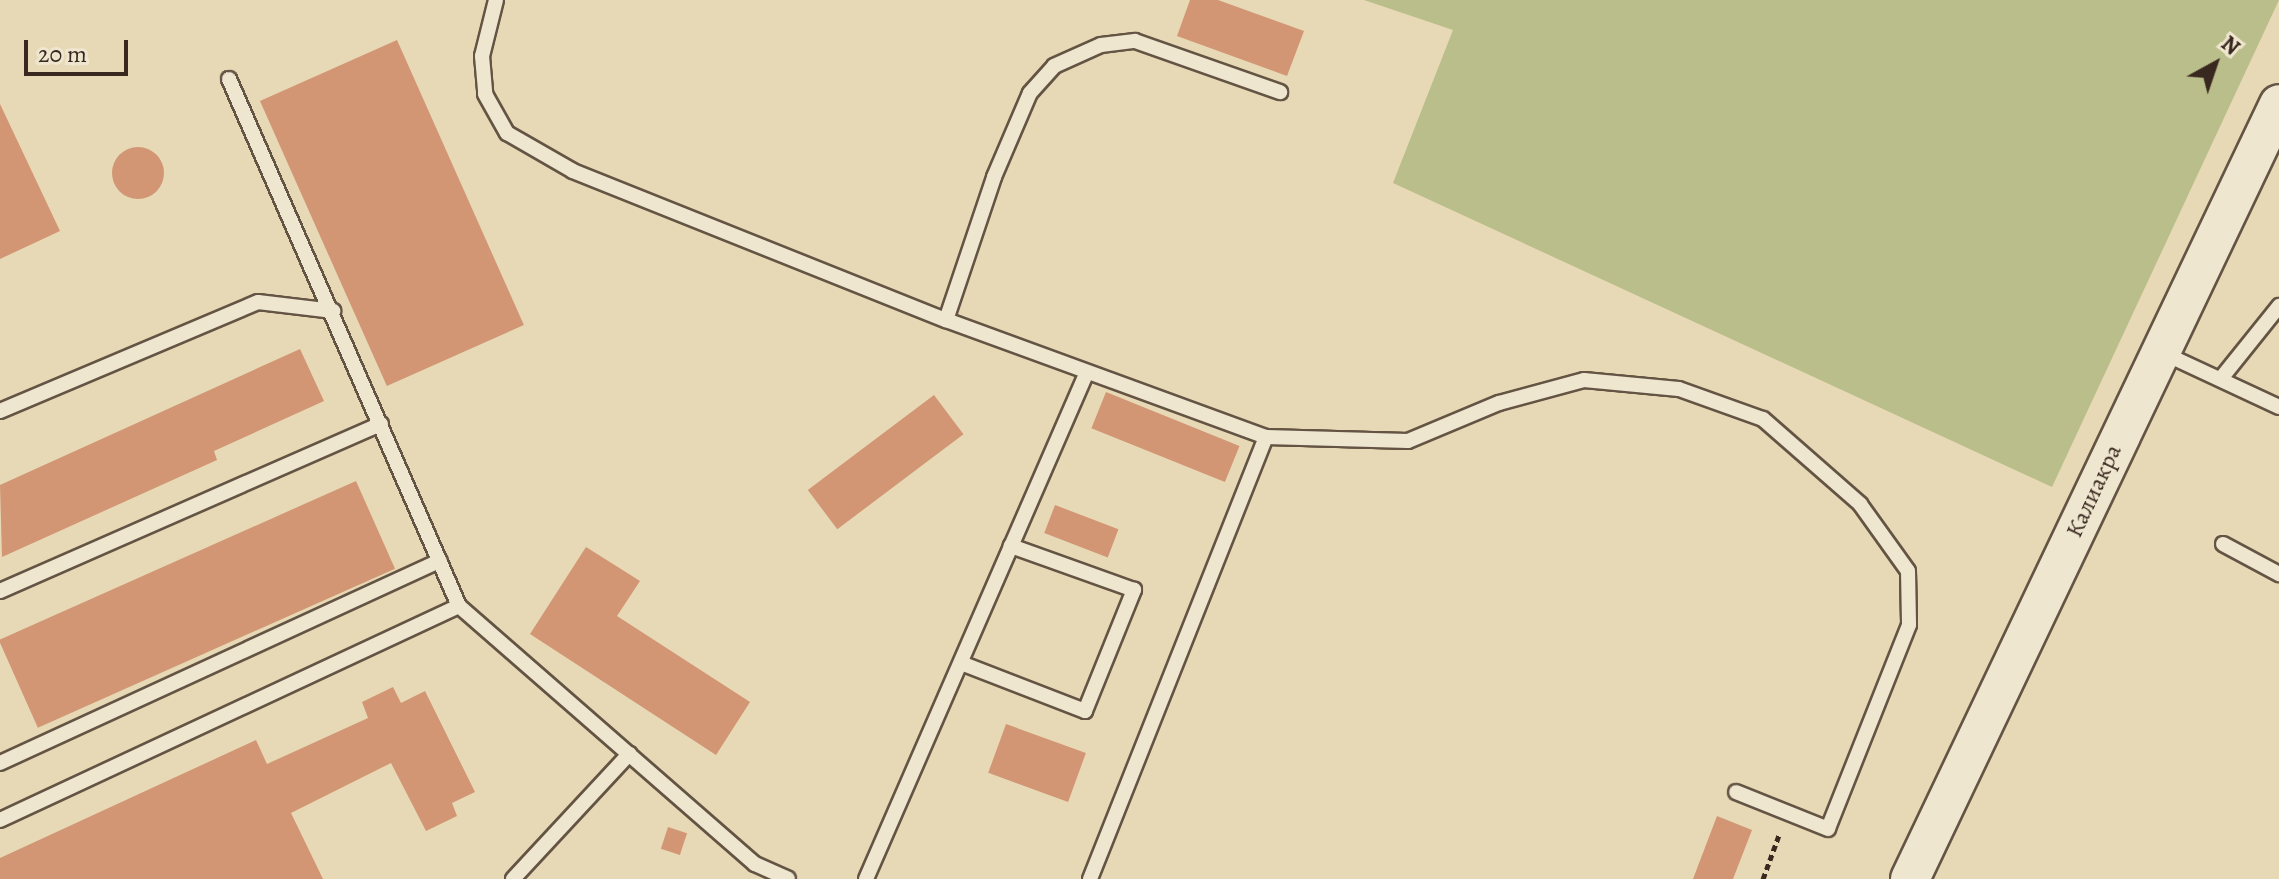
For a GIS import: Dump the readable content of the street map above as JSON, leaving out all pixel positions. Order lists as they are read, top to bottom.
{
  "streets": {
    "street": ["Калиакра"]
  },
  "scale_bar": "20 m",
  "north": "top right"
}
